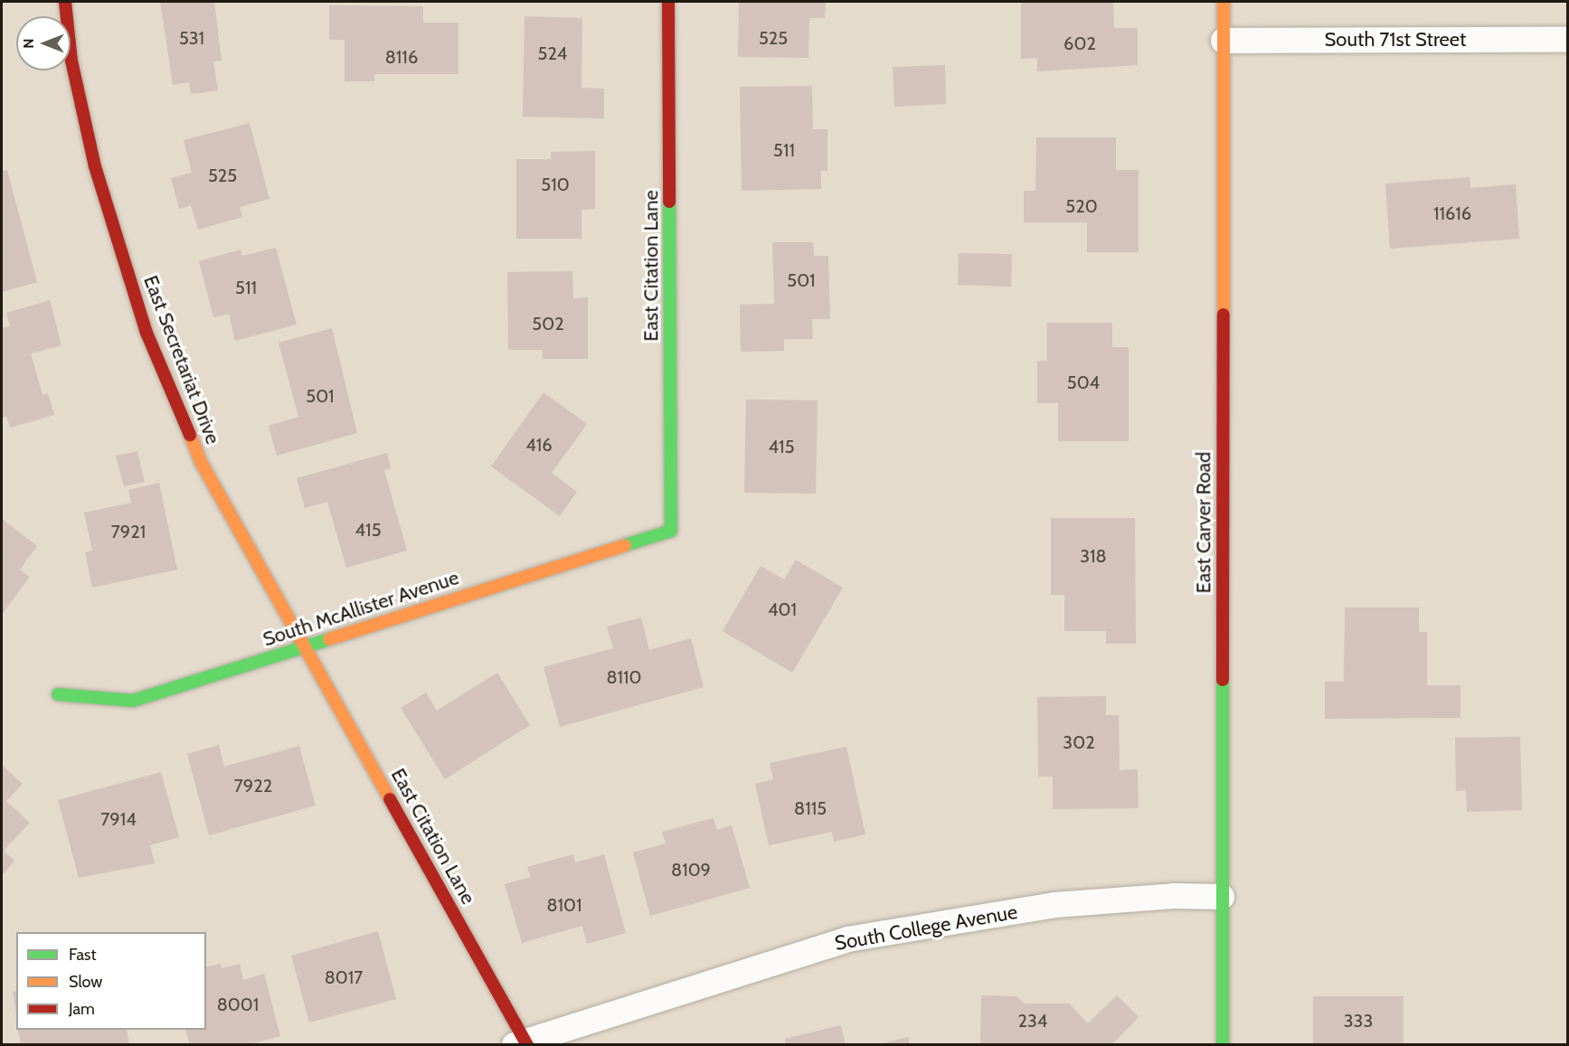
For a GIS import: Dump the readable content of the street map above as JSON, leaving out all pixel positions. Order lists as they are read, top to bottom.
{
  "streets": {
    "street": [
      "South 71st Street",
      "East Citation Lane",
      "East Secretariat Drive",
      "East Carver Road",
      "South McAllister Avenue",
      "South College Avenue"
    ]
  },
  "crossings": [
    ["South 71st Street", "East Carver Road"],
    ["East Citation Lane", "East Secretariat Drive"],
    ["East Citation Lane", "South McAllister Avenue"],
    ["East Citation Lane", "South College Avenue"],
    ["East Secretariat Drive", "South McAllister Avenue"],
    ["East Carver Road", "South College Avenue"]
  ],
  "house_numbers": [
    "531",
    "525",
    "602",
    "524",
    "8116",
    "511",
    "525",
    "510",
    "520",
    "11616",
    "501",
    "511",
    "502",
    "504",
    "501",
    "416",
    "415",
    "415",
    "7921",
    "318",
    "401",
    "8110",
    "302",
    "7922",
    "8115",
    "7914",
    "8109",
    "8101",
    "8017",
    "8001",
    "234",
    "333"
  ],
  "legend": ["Fast", "Slow", "Jam"],
  "north": "left"
}
